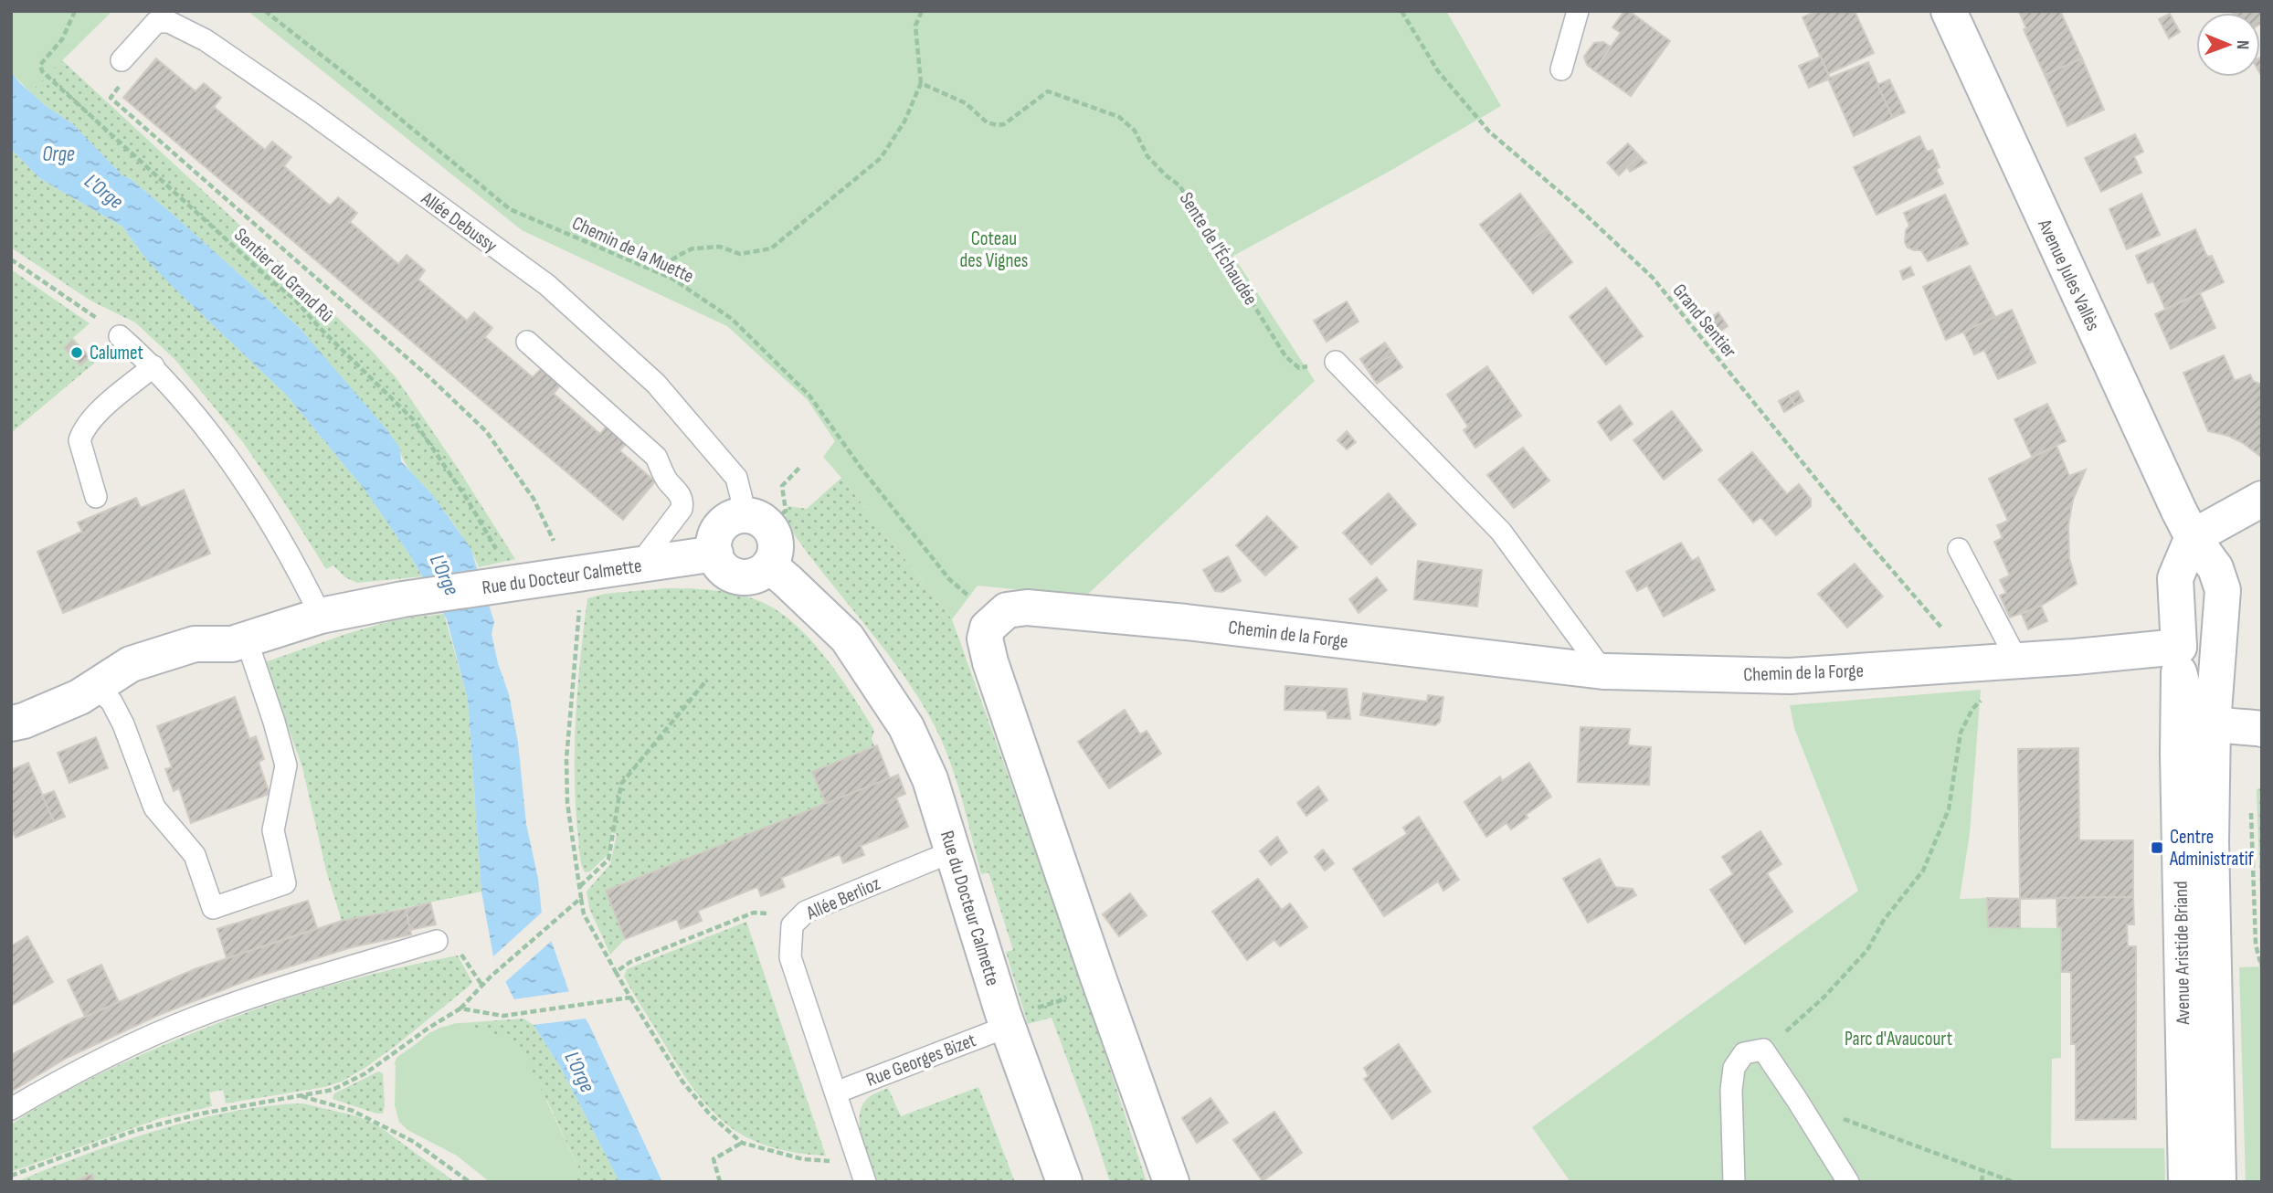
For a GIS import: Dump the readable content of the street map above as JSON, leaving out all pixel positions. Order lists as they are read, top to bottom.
{
  "streets": {
    "street": [
      "Avenue Jules Vallès",
      "Rue du Docteur Calmette",
      "Chemin de la Forge",
      "Avenue Aristide Briand"
    ],
    "lane": ["Allée Debussy", "Allée Berlioz", "Rue Georges Bizet"],
    "path": [
      "Sente de l'Échaudée",
      "Chemin de la Muette",
      "Sentier du Grand Rû",
      "Grand Sentier"
    ]
  },
  "crossings": [
    ["Allée Debussy", "Rue du Docteur Calmette"],
    ["Chemin de la Muette", "Chemin de la Forge"],
    ["Sentier du Grand Rû", "Rue du Docteur Calmette"],
    ["Avenue Jules Vallès", "Avenue Aristide Briand"],
    ["Grand Sentier", "Chemin de la Forge"],
    ["Rue du Docteur Calmette", "Allée Berlioz"],
    ["Rue du Docteur Calmette", "Rue Georges Bizet"],
    ["Chemin de la Forge", "Avenue Aristide Briand"],
    ["Allée Berlioz", "Rue Georges Bizet"]
  ],
  "water": ["Orge", "L'Orge"],
  "parks": ["Coteau des Vignes", "Parc d'Avaucourt"],
  "places": {
    "other": ["Calumet"],
    "transit": ["Centre Administratif"]
  },
  "north": "right"
}
